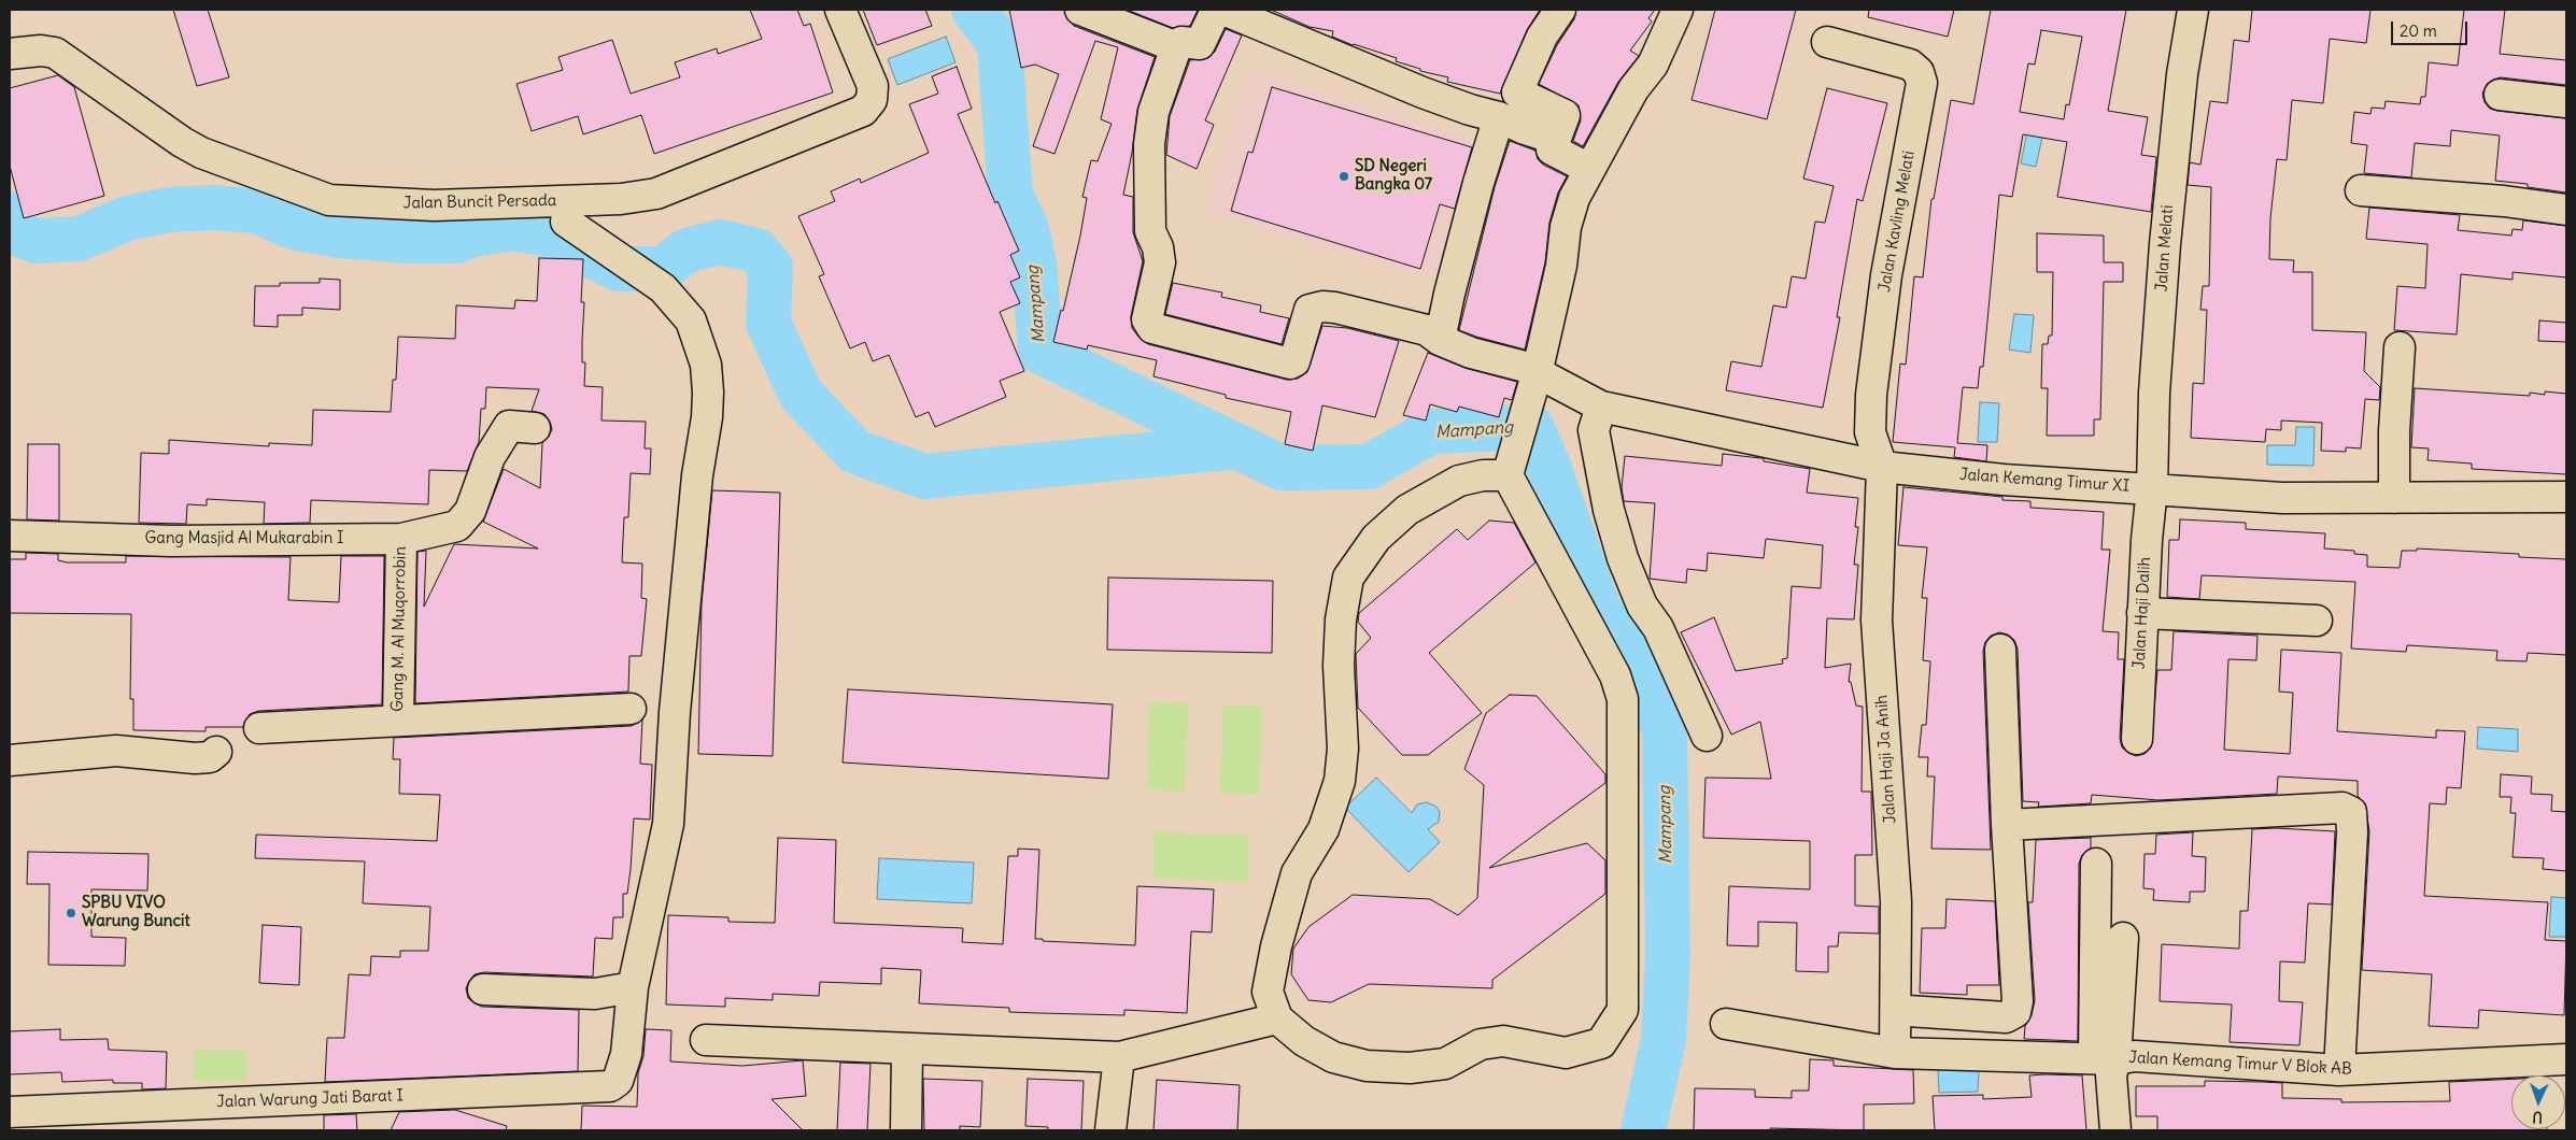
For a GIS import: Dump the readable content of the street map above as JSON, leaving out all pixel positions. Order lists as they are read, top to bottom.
{
  "streets": {
    "street": [
      "Jalan Buncit Persada",
      "Jalan Kavling Melati",
      "Jalan Melati",
      "Jalan Kemang Timur XI",
      "Gang Masjid Al Mukarabin I",
      "Jalan Haji Dalih",
      "Gang M. Al Muqorrobin",
      "Jalan Haji Ja Anih",
      "Jalan Kemang Timur V Blok AB",
      "Jalan Warung Jati Barat I"
    ]
  },
  "crossings": [
    ["Jalan Kavling Melati", "Jalan Kemang Timur XI"],
    ["Jalan Kavling Melati", "Jalan Haji Ja Anih"],
    ["Jalan Melati", "Jalan Kemang Timur XI"],
    ["Jalan Melati", "Jalan Haji Dalih"],
    ["Jalan Kemang Timur XI", "Jalan Haji Dalih"],
    ["Jalan Kemang Timur XI", "Jalan Haji Ja Anih"],
    ["Gang Masjid Al Mukarabin I", "Gang M. Al Muqorrobin"]
  ],
  "water": ["Mampang"],
  "places": ["SD Negeri Bangka 07", "SPBU VIVO Warung Buncit"],
  "scale_bar": "20 m",
  "north": "bottom"
}
